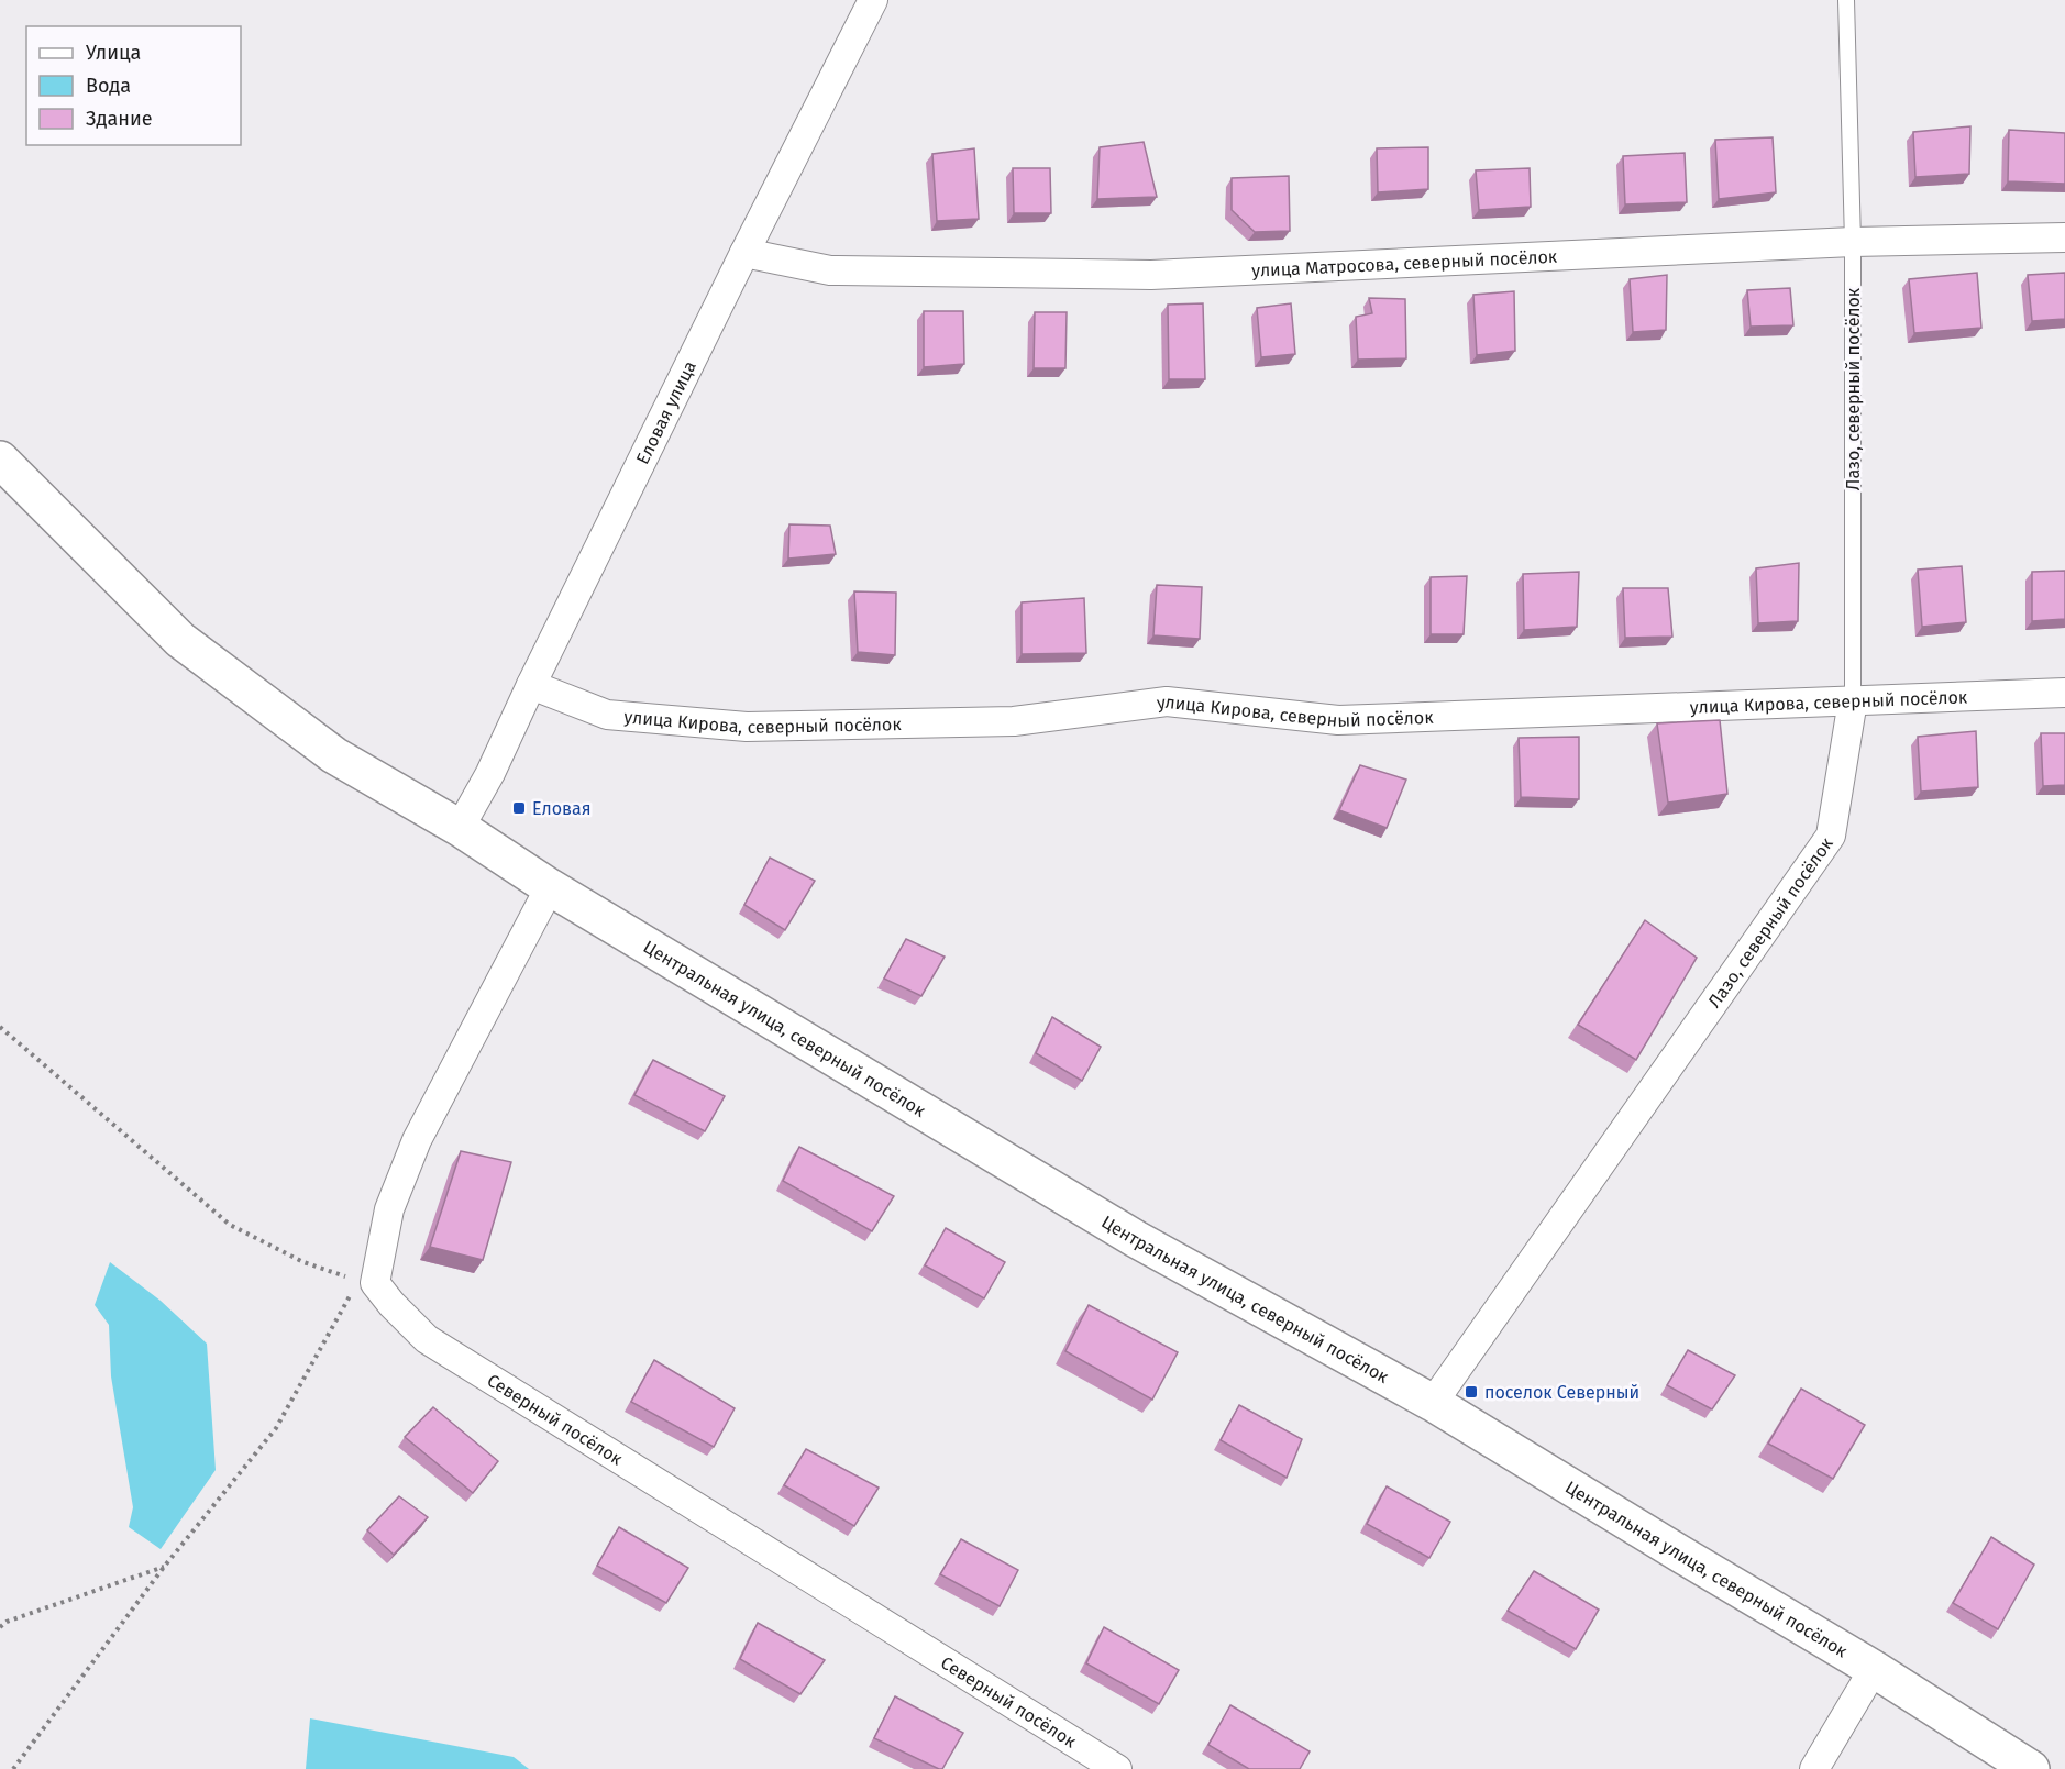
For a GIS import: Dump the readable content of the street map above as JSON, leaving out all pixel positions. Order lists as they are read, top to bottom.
{
  "streets": {
    "street": [
      "улица Матросова, северный посёлок",
      "Лазо, северный посёлок",
      "Еловая улица",
      "улица Кирова, северный посёлок",
      "Центральная улица, северный посёлок",
      "Северный посёлок"
    ]
  },
  "crossings": [
    ["улица Матросова, северный посёлок", "Лазо, северный посёлок"],
    ["улица Матросова, северный посёлок", "Еловая улица"],
    ["Лазо, северный посёлок", "улица Кирова, северный посёлок"],
    ["Лазо, северный посёлок", "Центральная улица, северный посёлок"],
    ["Еловая улица", "улица Кирова, северный посёлок"],
    ["Еловая улица", "Центральная улица, северный посёлок"]
  ],
  "places": {
    "transit": ["Еловая", "поселок Северный"]
  },
  "legend": ["Улица", "Вода", "Здание"]
}
